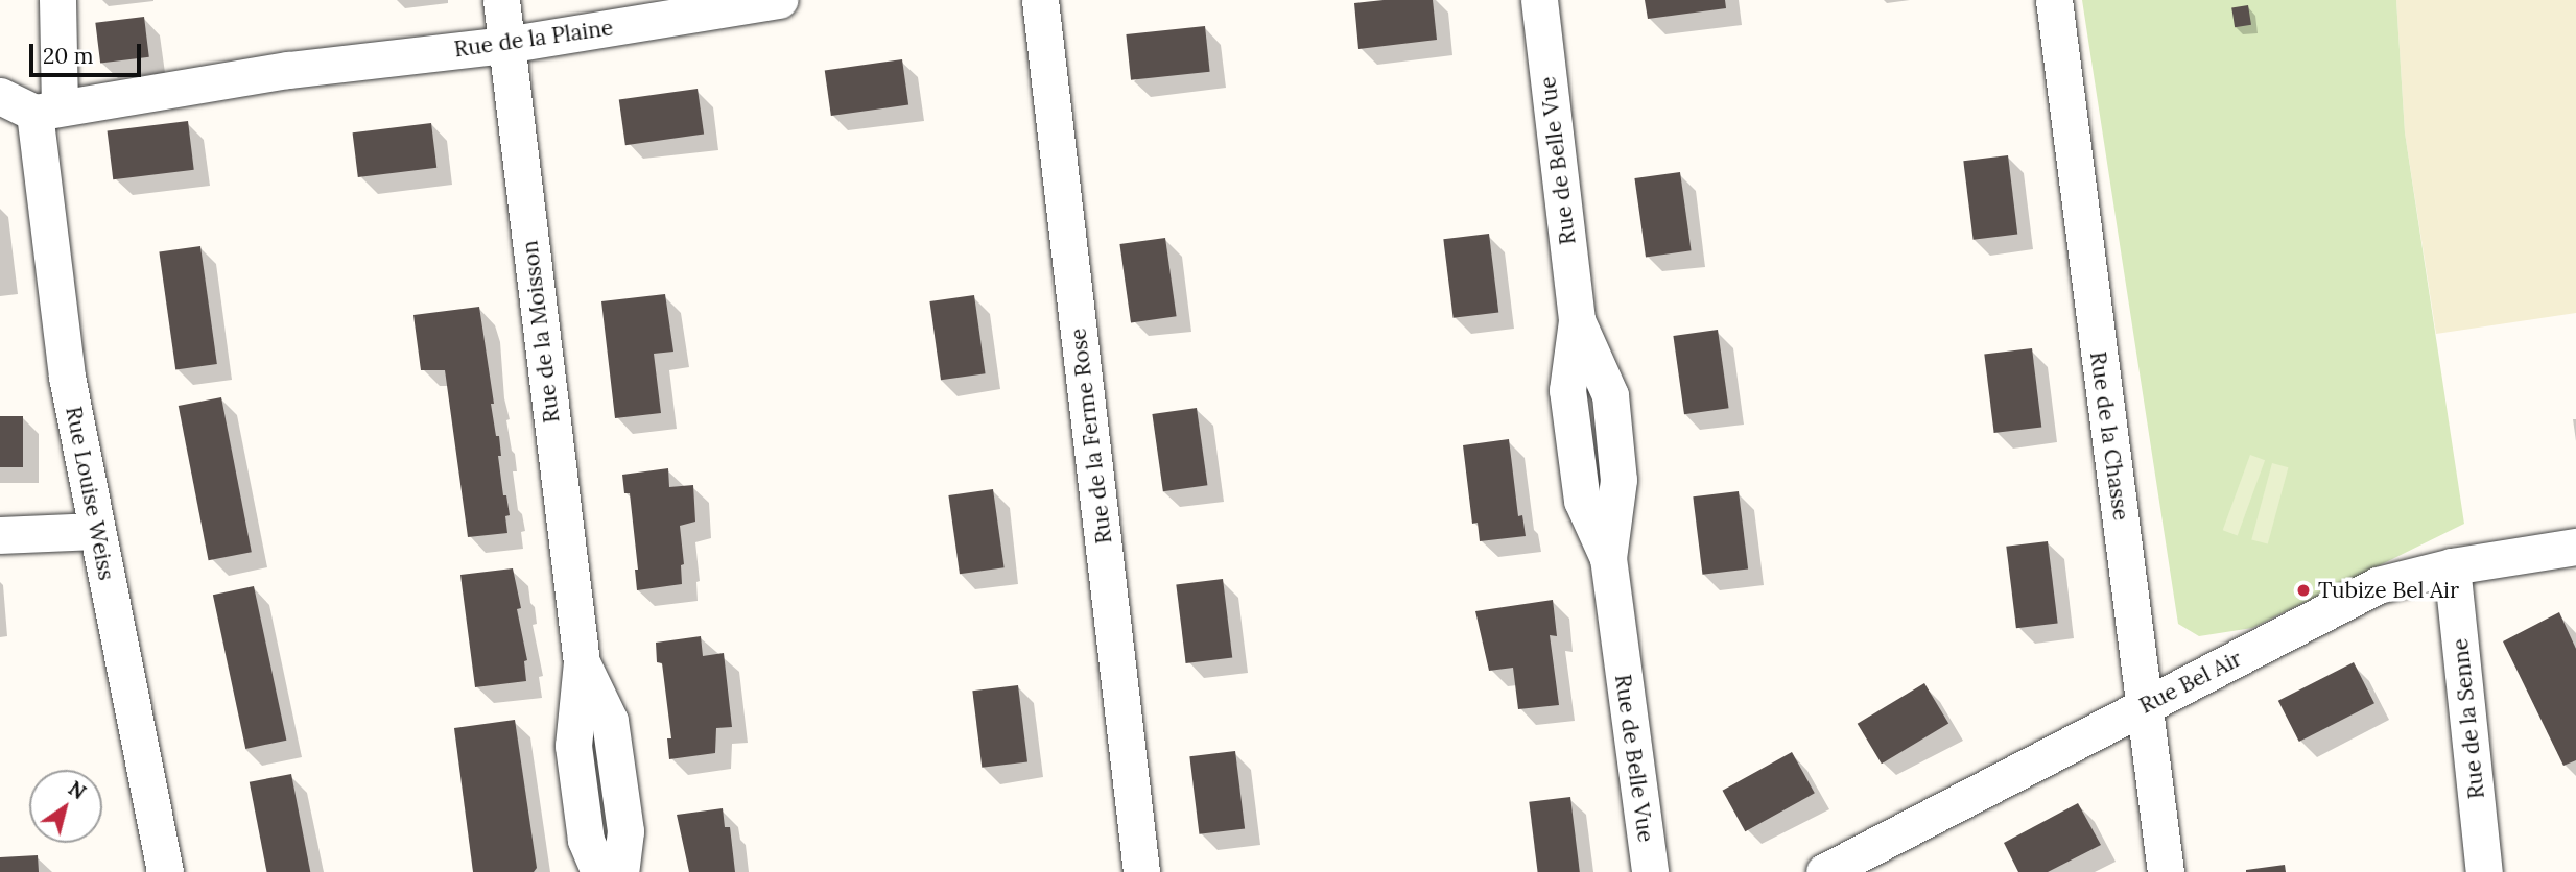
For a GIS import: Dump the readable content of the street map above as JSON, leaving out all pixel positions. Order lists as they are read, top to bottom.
{
  "streets": {
    "street": [
      "Rue de la Plaine",
      "Rue de Belle Vue",
      "Rue de la Moisson",
      "Rue de la Ferme Rose",
      "Rue de la Chasse",
      "Rue Louise Weiss",
      "Rue Bel Air",
      "Rue de la Senne"
    ]
  },
  "crossings": [
    ["Rue de la Plaine", "Rue de la Moisson"],
    ["Rue de la Plaine", "Rue Louise Weiss"],
    ["Rue de la Chasse", "Rue Bel Air"],
    ["Rue Bel Air", "Rue de la Senne"]
  ],
  "places": ["Tubize Bel Air"],
  "scale_bar": "20 m",
  "north": "top right"
}
